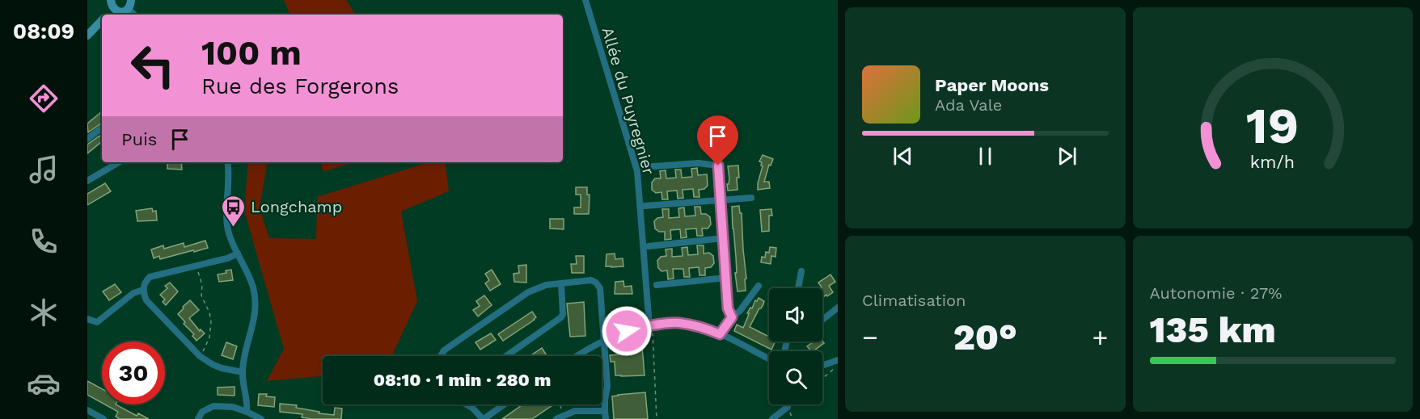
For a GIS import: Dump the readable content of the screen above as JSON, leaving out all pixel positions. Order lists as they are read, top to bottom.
{
  "streets": {
    "street": ["Allée du Puyregnier"]
  },
  "places": {
    "bus stop": ["Longchamp"]
  },
  "page": {
    "tabs": "08:09",
    "turn": ["100 m", "Rue des Forgerons"],
    "song": ["Paper Moons", "Ada Vale"],
    "then": "Puis",
    "tile": [
      "Climatisation",
      ["Autonomie · 27%", "135 km"]
    ],
    "heat": ["−", "20°", "+"],
    "limit": "30",
    "trip": "08:10 · 1 min · 280 m",
    "gauge": ["19", "km/h"]
  }
}
